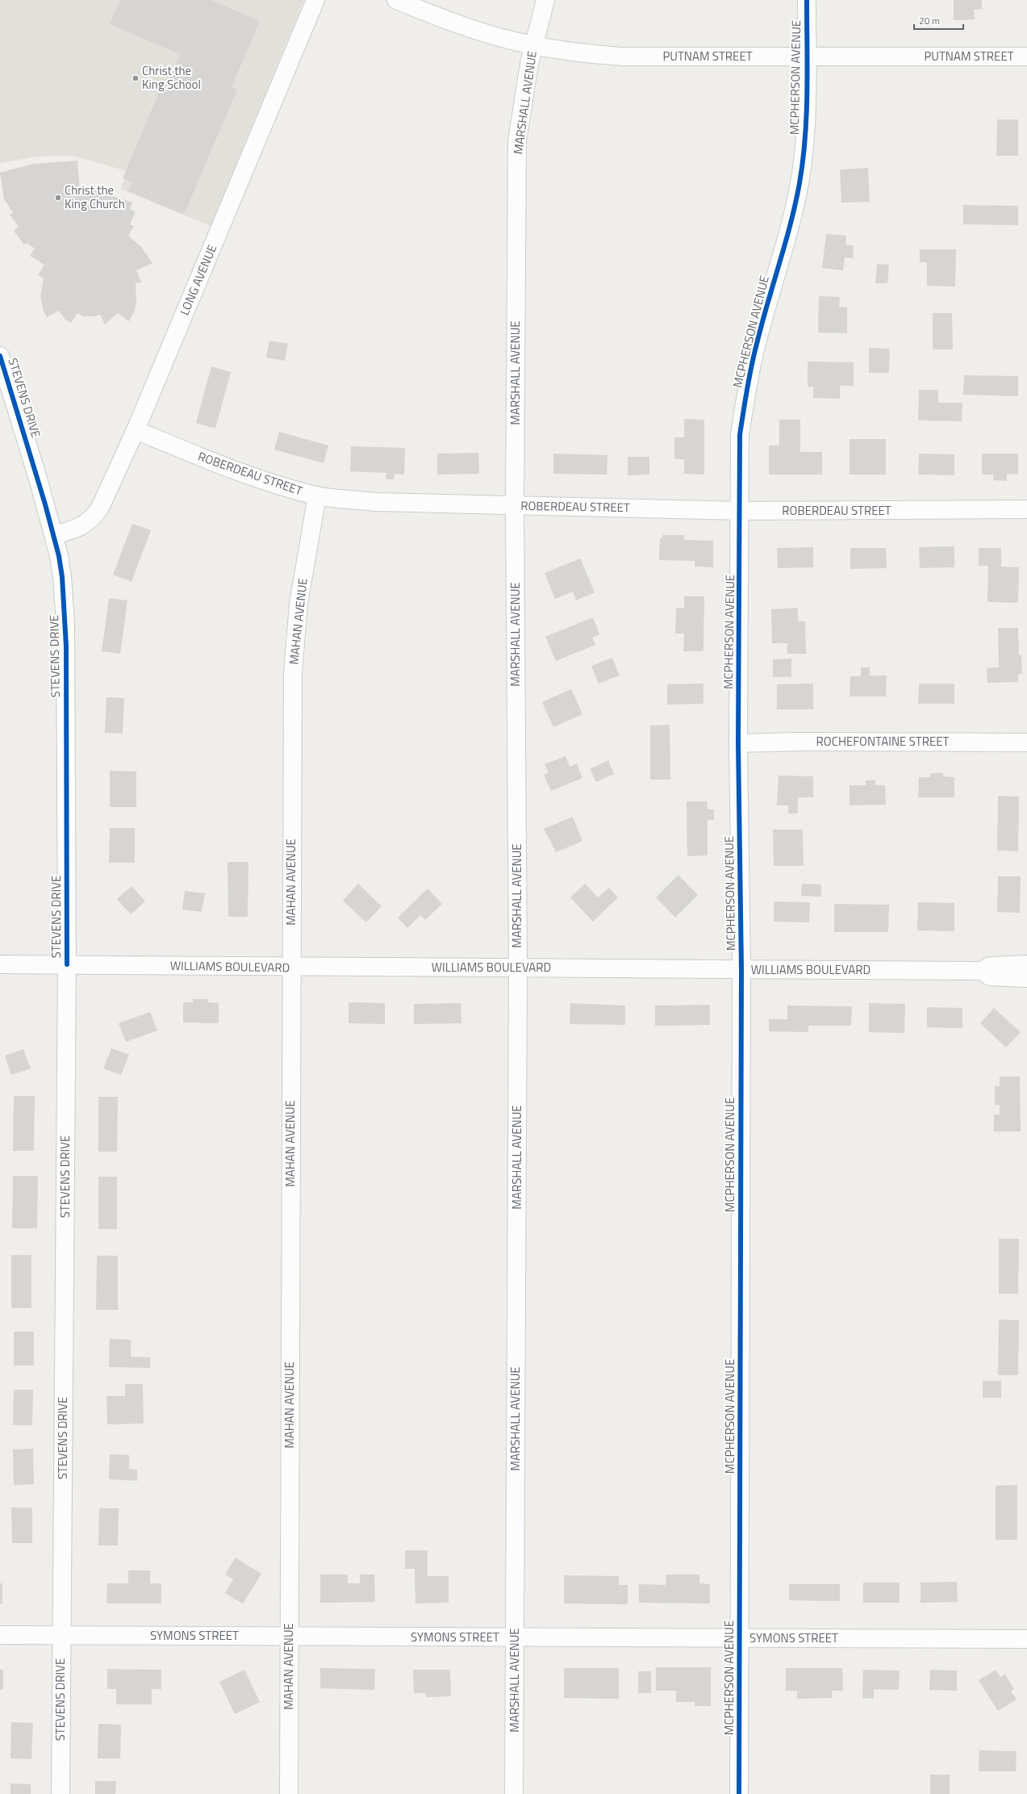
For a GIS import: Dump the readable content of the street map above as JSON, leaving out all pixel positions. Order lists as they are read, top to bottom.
{
  "streets": {
    "street": [
      "PUTNAM STREET",
      "MCPHERSON AVENUE",
      "MARSHALL AVENUE",
      "LONG AVENUE",
      "STEVENS DRIVE",
      "ROBERDEAU STREET",
      "MAHAN AVENUE",
      "ROCHEFONTAINE STREET",
      "WILLIAMS BOULEVARD",
      "SYMONS STREET"
    ]
  },
  "crossings": [
    ["PUTNAM STREET", "MCPHERSON AVENUE"],
    ["PUTNAM STREET", "MARSHALL AVENUE"],
    ["MCPHERSON AVENUE", "ROBERDEAU STREET"],
    ["MCPHERSON AVENUE", "ROCHEFONTAINE STREET"],
    ["MCPHERSON AVENUE", "WILLIAMS BOULEVARD"],
    ["MCPHERSON AVENUE", "SYMONS STREET"],
    ["MARSHALL AVENUE", "ROBERDEAU STREET"],
    ["MARSHALL AVENUE", "WILLIAMS BOULEVARD"],
    ["MARSHALL AVENUE", "SYMONS STREET"],
    ["LONG AVENUE", "STEVENS DRIVE"],
    ["LONG AVENUE", "ROBERDEAU STREET"],
    ["STEVENS DRIVE", "WILLIAMS BOULEVARD"],
    ["STEVENS DRIVE", "SYMONS STREET"],
    ["ROBERDEAU STREET", "MAHAN AVENUE"],
    ["MAHAN AVENUE", "WILLIAMS BOULEVARD"],
    ["MAHAN AVENUE", "SYMONS STREET"]
  ],
  "places": ["Christ the King School", "Christ the King Church"],
  "scale_bar": "20 m"
}
